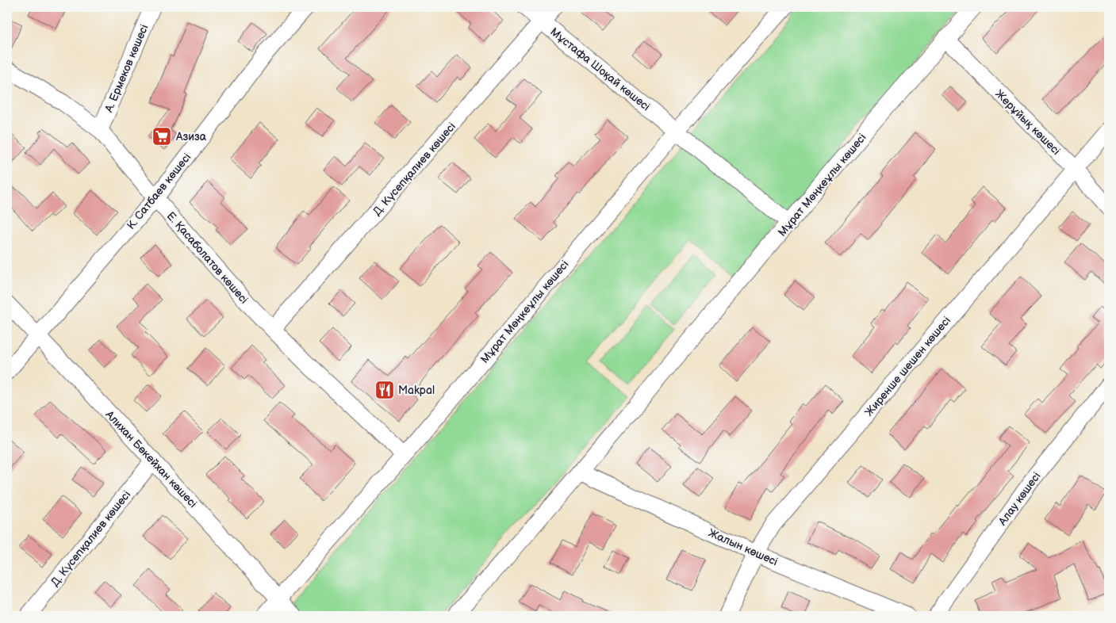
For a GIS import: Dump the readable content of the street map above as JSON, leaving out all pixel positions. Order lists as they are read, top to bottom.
{
  "streets": {
    "street": [
      "А. Ермеков көшесі",
      "Мұстафа Шоқай көшесі",
      "Жерұйық көшесі",
      "Д. Күсепқалиев көшесі",
      "Мұрат Мөңкеұлы көшесі",
      "К. Сатбаев көшесі",
      "Е. Қасаболатов көшесі",
      "Жиренше шешен көшесі",
      "Алихан Бөкейхан көшесі",
      "Алау көшесі",
      "Жалын көшесі"
    ]
  },
  "crossings": [
    ["А. Ермеков көшесі", "Е. Қасаболатов көшесі"],
    ["Мұстафа Шоқай көшесі", "Д. Күсепқалиев көшесі"],
    ["Мұстафа Шоқай көшесі", "Мұрат Мөңкеұлы көшесі"],
    ["Жерұйық көшесі", "Мұрат Мөңкеұлы көшесі"],
    ["Жерұйық көшесі", "Жиренше шешен көшесі"],
    ["Д. Күсепқалиев көшесі", "Е. Қасаболатов көшесі"],
    ["Д. Күсепқалиев көшесі", "Алихан Бөкейхан көшесі"],
    ["Мұрат Мөңкеұлы көшесі", "Е. Қасаболатов көшесі"],
    ["Мұрат Мөңкеұлы көшесі", "Алихан Бөкейхан көшесі"],
    ["Мұрат Мөңкеұлы көшесі", "Жалын көшесі"],
    ["К. Сатбаев көшесі", "Е. Қасаболатов көшесі"],
    ["К. Сатбаев көшесі", "Алихан Бөкейхан көшесі"],
    ["Жиренше шешен көшесі", "Жалын көшесі"]
  ],
  "places": {
    "supermarket": ["Азиза"],
    "restaurant": ["Makpal"]
  }
}
